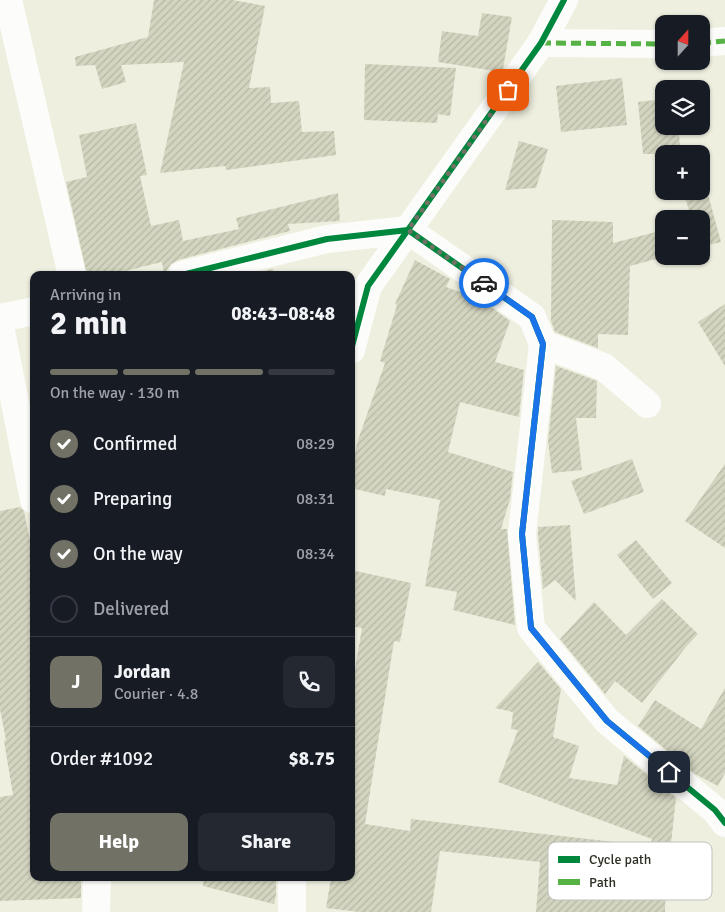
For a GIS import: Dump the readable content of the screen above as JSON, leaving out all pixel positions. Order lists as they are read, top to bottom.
{
  "legend": ["Cycle path", "Path"],
  "north": "top",
  "page": {
    "map_buttons": ["+", "−"],
    "heading": ["2 min", "Arriving in", "08:43–08:48"],
    "panel": [
      "Jordan",
      "Courier · 4.8",
      "Order #1092",
      "$8.75"
    ],
    "bar": "On the way · 130 m",
    "list": [
      ["Confirmed", "08:29"],
      ["Preparing", "08:31"],
      ["On the way", "08:34"],
      "Delivered"
    ],
    "round": "J",
    "buttons": ["Help", "Share"]
  }
}
